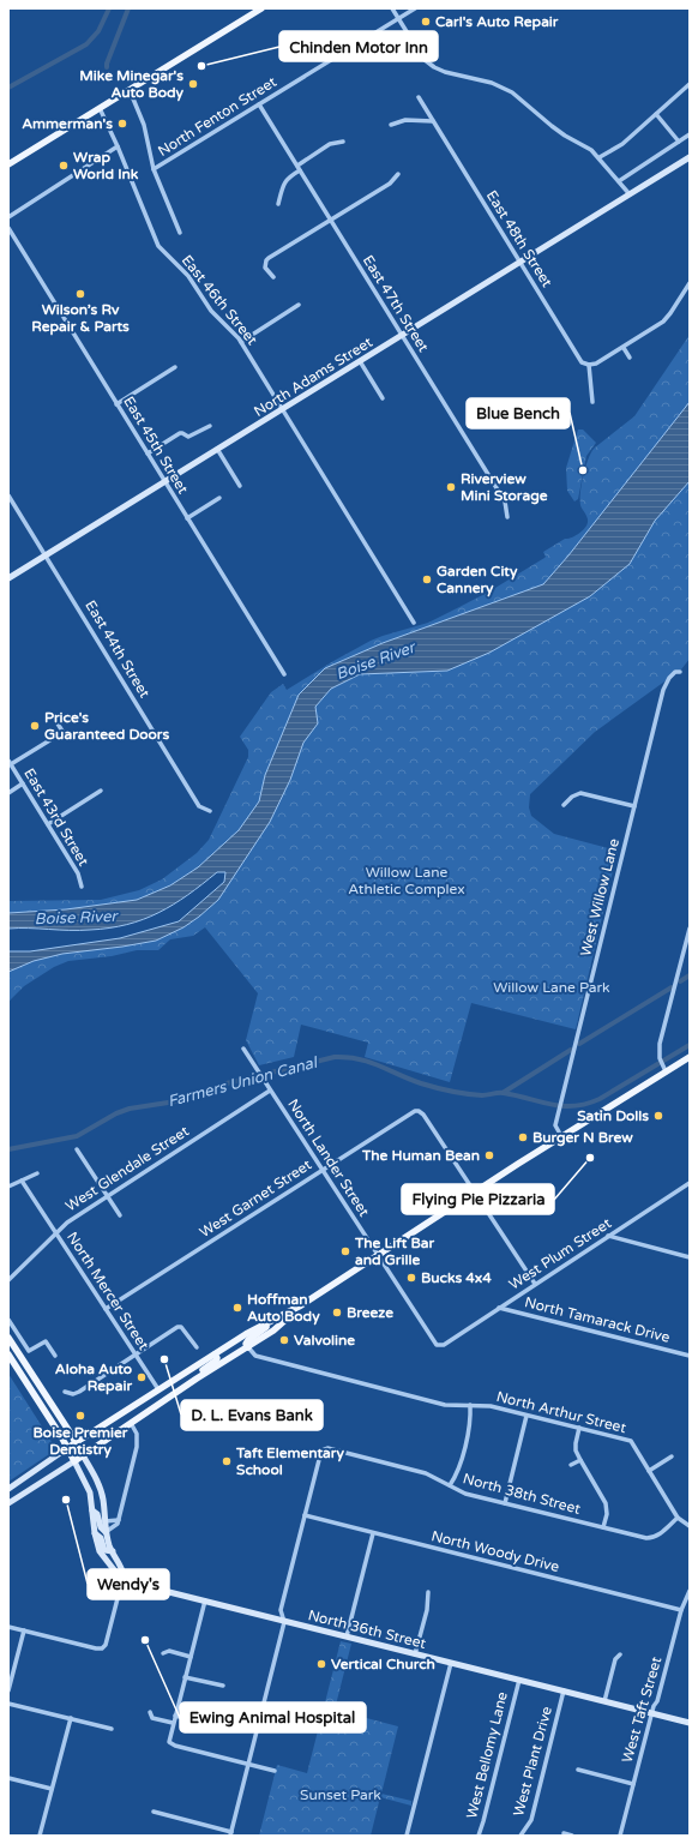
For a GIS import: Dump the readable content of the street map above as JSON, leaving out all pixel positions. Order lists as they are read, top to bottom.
{
  "streets": {
    "street": [
      "North Fenton Street",
      "East 48th Street",
      "East 46th Street",
      "East 47th Street",
      "North Adams Street",
      "East 45th Street",
      "East 44th Street",
      "East 43rd Street",
      "West Willow Lane",
      "North Lander Street",
      "West Glendale Street",
      "West Garnet Street",
      "West Plum Street",
      "North Mercer Street",
      "North Tamarack Drive",
      "North Arthur Street",
      "North 38th Street",
      "North Woody Drive",
      "North 36th Street",
      "West Taft Street",
      "West Bellomy Lane",
      "West Plant Drive"
    ]
  },
  "crossings": [
    ["North Fenton Street", "East 47th Street"],
    ["East 48th Street", "North Adams Street"],
    ["East 46th Street", "North Adams Street"],
    ["East 47th Street", "North Adams Street"],
    ["North Adams Street", "East 45th Street"],
    ["North Adams Street", "East 44th Street"],
    ["North Lander Street", "West Glendale Street"],
    ["North Lander Street", "West Garnet Street"],
    ["North Lander Street", "West Plum Street"],
    ["West Glendale Street", "North Mercer Street"],
    ["West Garnet Street", "North Mercer Street"],
    ["West Plum Street", "North Tamarack Drive"],
    ["North Arthur Street", "North 38th Street"],
    ["North 38th Street", "North Woody Drive"],
    ["North Woody Drive", "West Taft Street"],
    ["North 36th Street", "West Taft Street"],
    ["North 36th Street", "West Bellomy Lane"],
    ["North 36th Street", "West Plant Drive"]
  ],
  "water": ["Boise River", "Farmers Union Canal"],
  "parks": ["Willow Lane Athletic Complex", "Willow Lane Park", "Sunset Park"],
  "places": [
    "Carl's Auto Repair",
    "Chinden Motor Inn",
    "Mike Minegar's Auto Body",
    "Ammerman's",
    "Wrap World Ink",
    "Wilson’s Rv Repair & Parts",
    "Blue Bench",
    "Riverview Mini Storage",
    "Garden City Cannery",
    "Price's Guaranteed Doors",
    "Satin Dolls",
    "Burger N Brew",
    "The Human Bean",
    "Flying Pie Pizzaria",
    "The Lift Bar and Grille",
    "Bucks 4x4",
    "Hoffman Auto Body",
    "Breeze",
    "Valvoline",
    "D. L. Evans Bank",
    "Aloha Auto Repair",
    "Boise Premier Dentistry",
    "Taft Elementary School",
    "Wendy's",
    "Ewing Animal Hospital",
    "Vertical Church"
  ]
}
